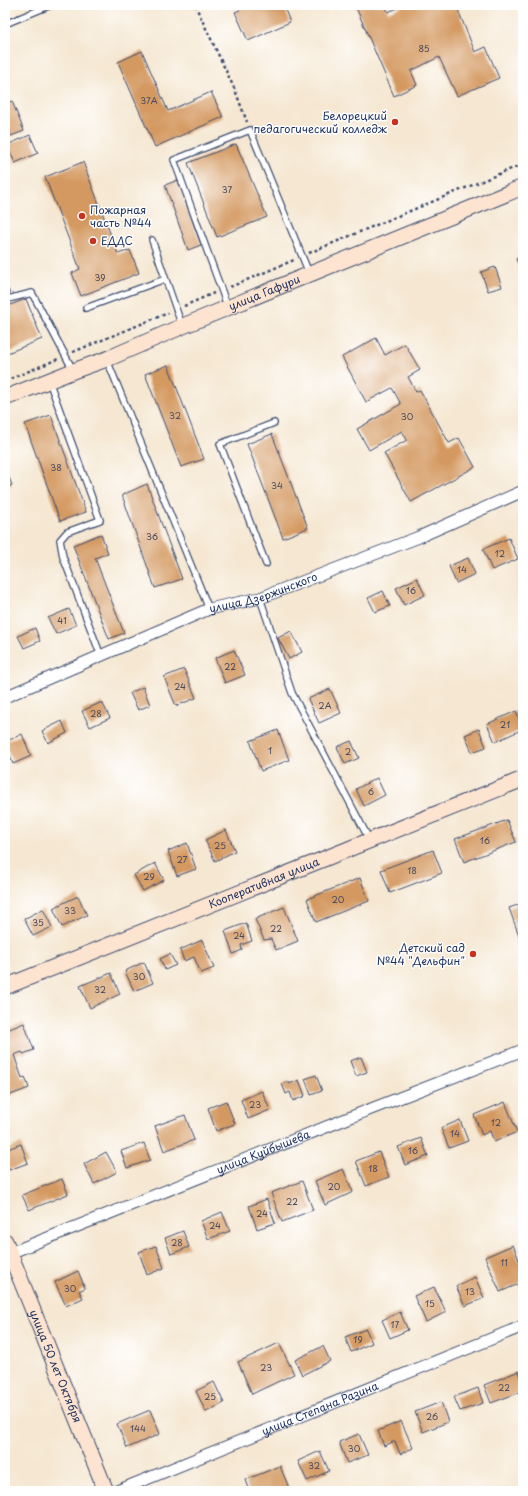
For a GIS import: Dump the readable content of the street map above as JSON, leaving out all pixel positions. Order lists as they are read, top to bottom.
{
  "streets": {
    "street": [
      "улица Гафури",
      "улица Дзержинского",
      "Кооперативная улица",
      "улица Куйбышева",
      "улица 50 лет Октября",
      "улица Степана Разина"
    ]
  },
  "crossings": [
    ["улица Куйбышева", "улица 50 лет Октября"]
  ],
  "places": [
    "Белорецкий педагогический колледж",
    "Пожарная часть №44",
    "ЕДДС",
    "Детский сад №44 \"Дельфин\""
  ],
  "house_numbers": [
    "85",
    "37А",
    "37",
    "39",
    "32",
    "30",
    "38",
    "34",
    "36",
    "12",
    "14",
    "16",
    "41",
    "22",
    "24",
    "2А",
    "28",
    "21",
    "1",
    "2",
    "6",
    "16",
    "25",
    "27",
    "18",
    "29",
    "20",
    "33",
    "35",
    "22",
    "24",
    "30",
    "32",
    "23",
    "12",
    "14",
    "16",
    "18",
    "20",
    "22",
    "24",
    "24",
    "28",
    "11",
    "30",
    "13",
    "15",
    "17",
    "19",
    "23",
    "22",
    "25",
    "26",
    "144",
    "30",
    "32"
  ]
}
